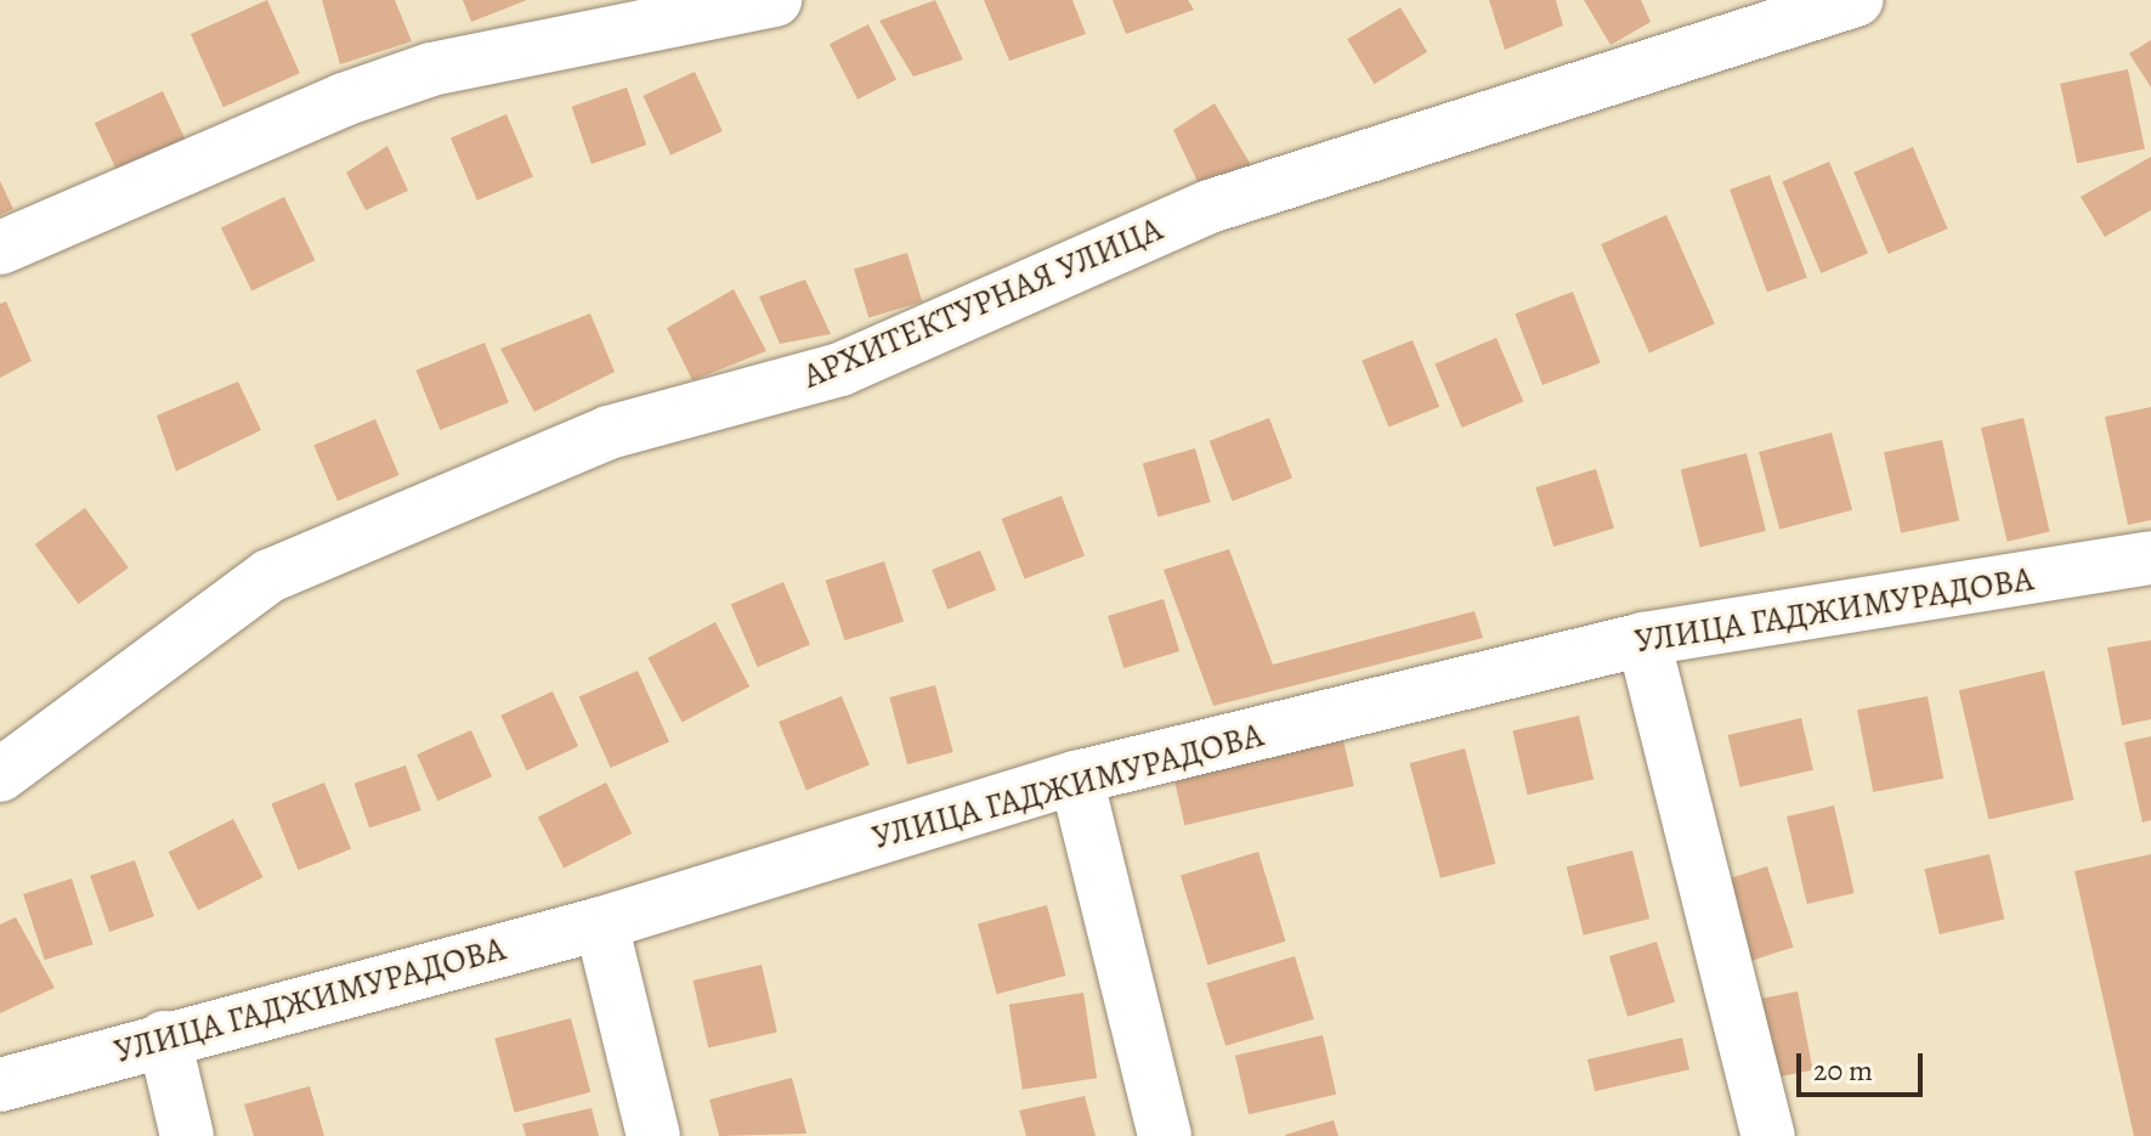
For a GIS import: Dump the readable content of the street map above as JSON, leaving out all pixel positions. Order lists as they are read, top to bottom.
{
  "streets": {
    "street": ["АРХИТЕКТУРНАЯ УЛИЦА", "УЛИЦА ГАДЖИМУРАДОВА"]
  },
  "scale_bar": "20 m"
}
